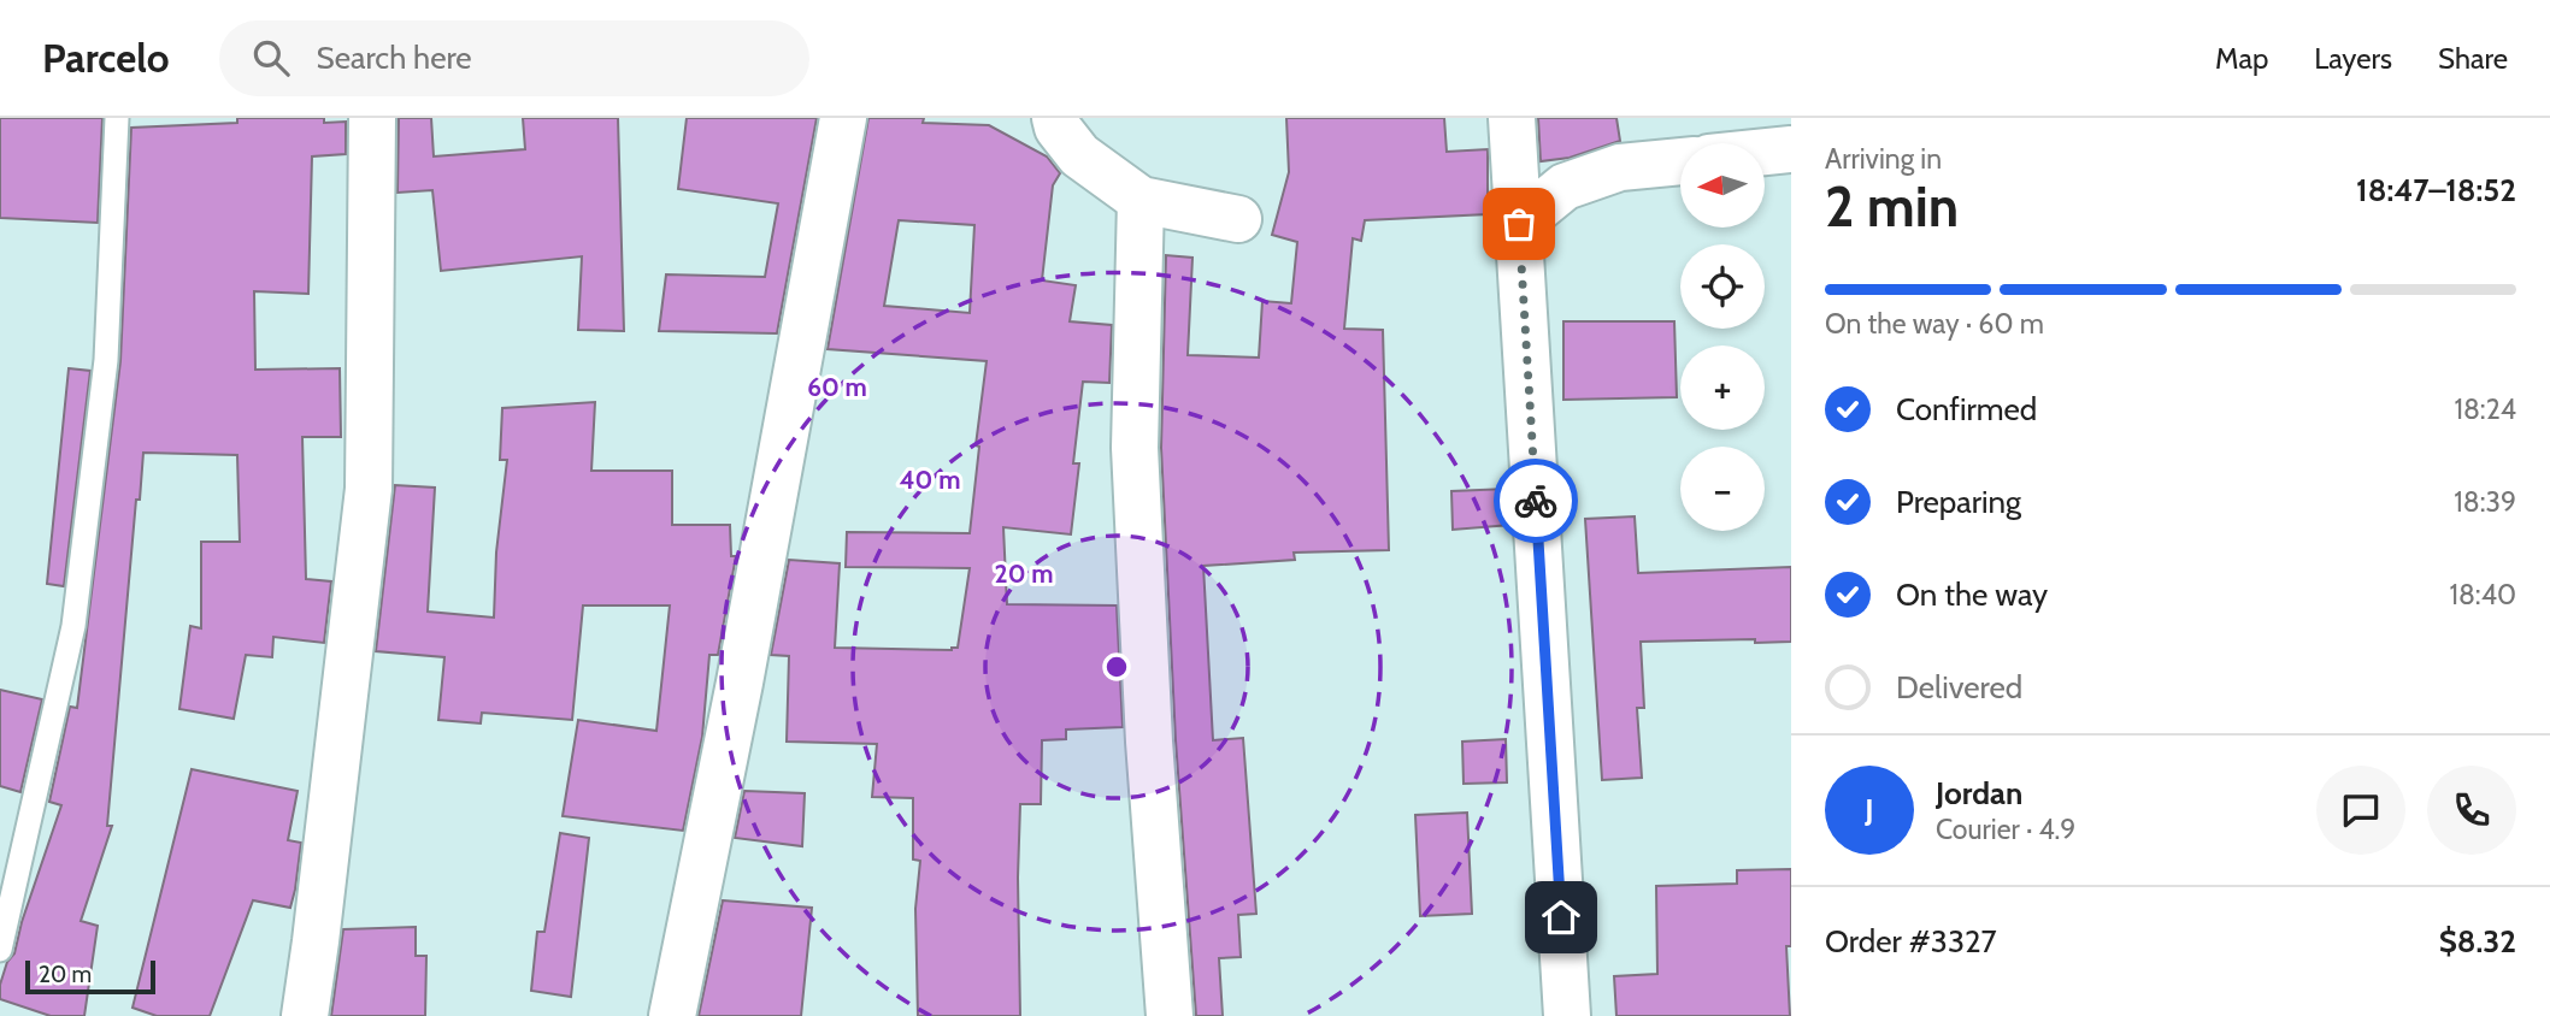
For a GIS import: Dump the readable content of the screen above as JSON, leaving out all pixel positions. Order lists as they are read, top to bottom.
{
  "scale_bar": "20 m",
  "north": "left",
  "page": {
    "header": "Parcelo",
    "search": "Search here",
    "nav": ["Map", "Layers", "Share"],
    "heading": ["2 min", "Arriving in", "18:47–18:52"],
    "panel": [
      "Jordan",
      "Courier · 4.9",
      "Order #3327",
      "$8.32"
    ],
    "map_buttons": ["+", "−"],
    "bar": "On the way · 60 m",
    "list": [
      ["Confirmed", "18:24"],
      ["Preparing", "18:39"],
      ["On the way", "18:40"],
      "Delivered"
    ],
    "round": "J",
    "scale": "20 m"
  },
  "rings": ["60 m", "40 m", "20 m"]
}
